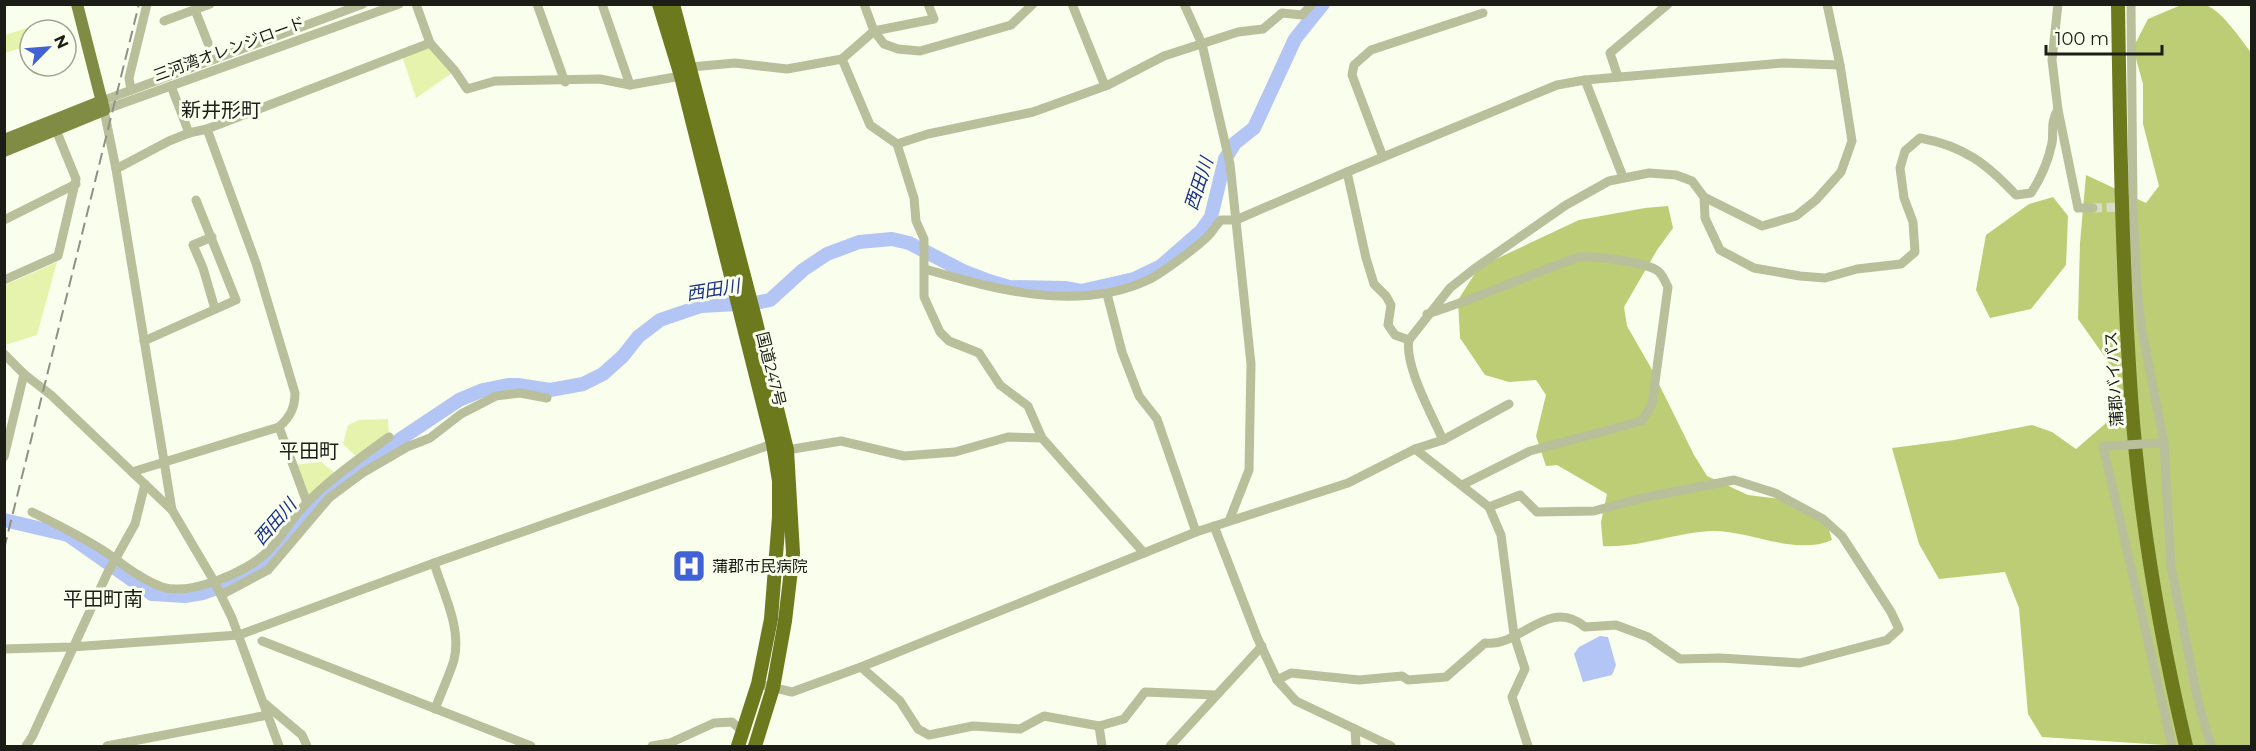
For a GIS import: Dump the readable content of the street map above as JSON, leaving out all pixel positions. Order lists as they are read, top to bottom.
{
  "streets": {
    "highway": ["国道247号", "蒲郡バイパス"],
    "street": ["三河湾オレンジロード"]
  },
  "districts": ["新井形町", "平田町", "平田町南"],
  "water": ["西田川"],
  "places": {
    "hospital": ["蒲郡市民病院"]
  },
  "scale_bar": "100 m",
  "north": "top right"
}
